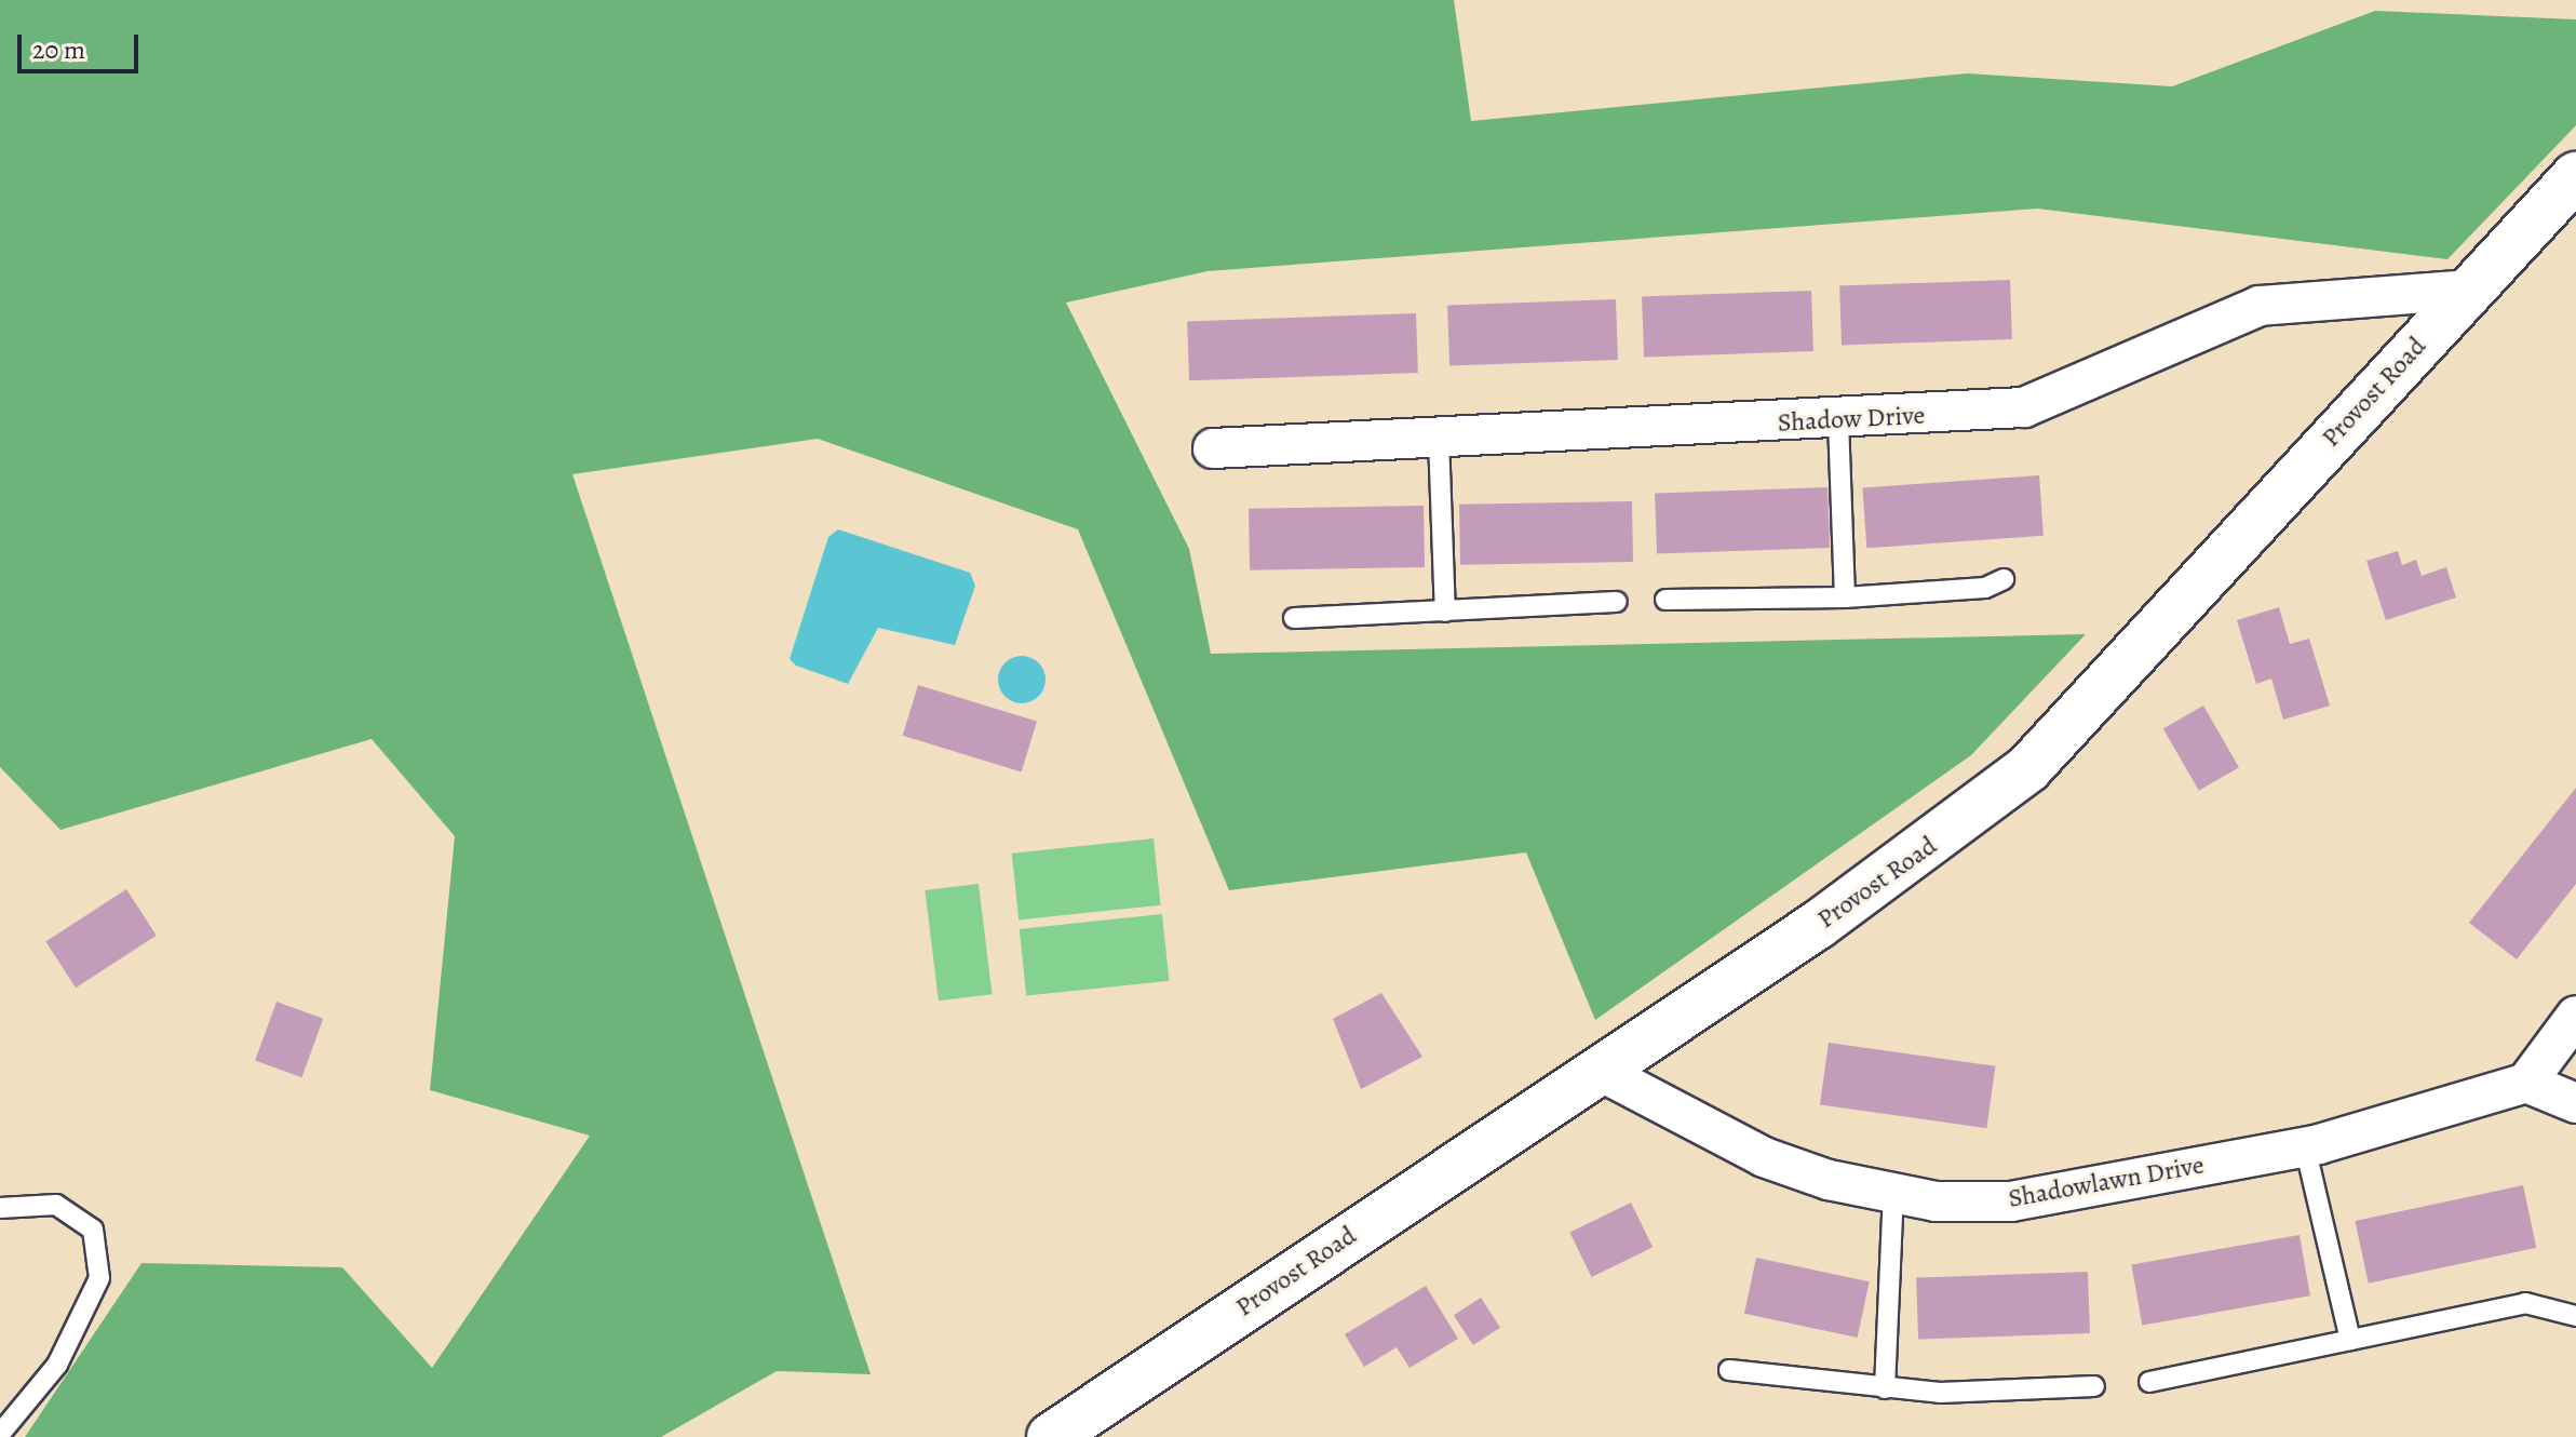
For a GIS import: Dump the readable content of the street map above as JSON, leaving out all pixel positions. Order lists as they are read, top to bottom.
{
  "streets": {
    "street": ["Provost Road", "Shadow Drive", "Shadowlawn Drive"]
  },
  "crossings": [
    ["Provost Road", "Shadow Drive"],
    ["Provost Road", "Shadowlawn Drive"]
  ],
  "scale_bar": "20 m"
}
